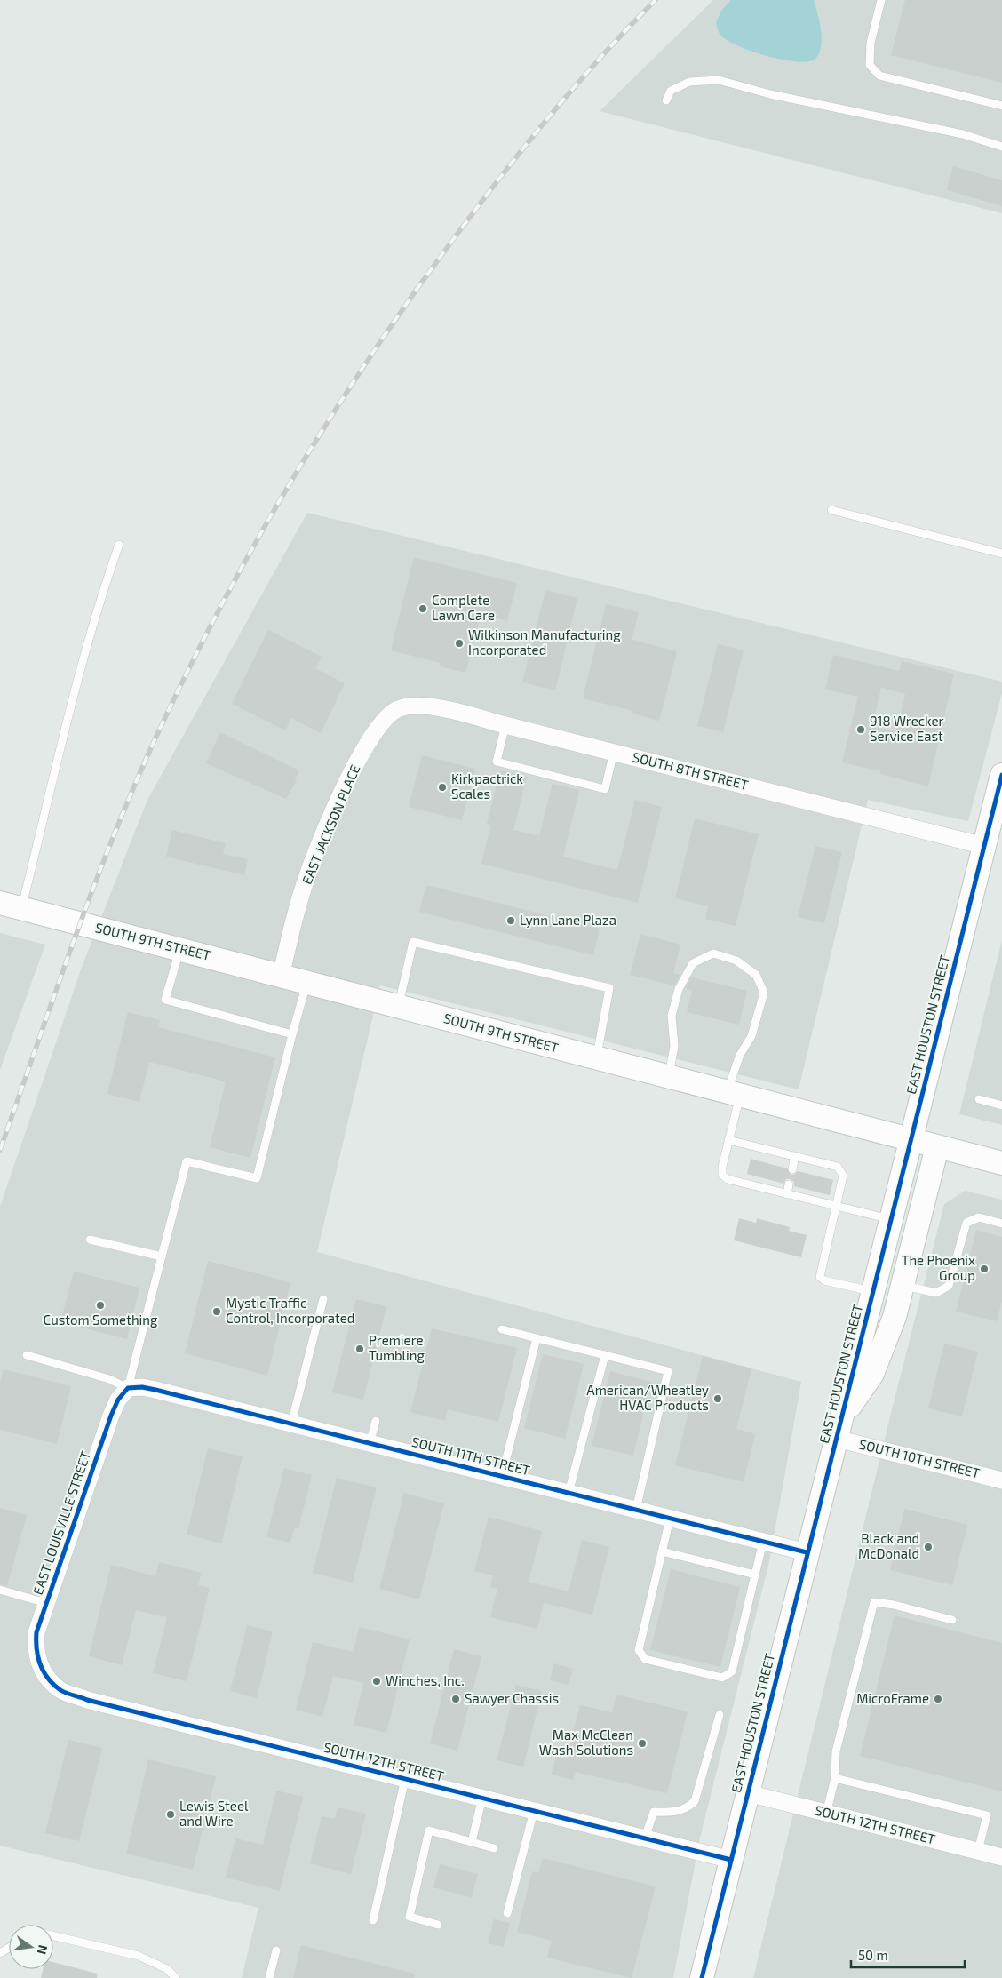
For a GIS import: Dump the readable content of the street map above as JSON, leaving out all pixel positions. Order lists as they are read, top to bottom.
{
  "streets": {
    "street": [
      "SOUTH 8TH STREET",
      "EAST JACKSON PLACE",
      "SOUTH 9TH STREET",
      "EAST HOUSTON STREET",
      "SOUTH 11TH STREET",
      "SOUTH 10TH STREET",
      "EAST LOUISVILLE STREET",
      "SOUTH 12TH STREET"
    ]
  },
  "crossings": [
    ["SOUTH 8TH STREET", "EAST JACKSON PLACE"],
    ["SOUTH 8TH STREET", "EAST HOUSTON STREET"],
    ["EAST JACKSON PLACE", "SOUTH 9TH STREET"],
    ["SOUTH 9TH STREET", "EAST HOUSTON STREET"],
    ["EAST HOUSTON STREET", "SOUTH 11TH STREET"],
    ["EAST HOUSTON STREET", "SOUTH 10TH STREET"],
    ["EAST HOUSTON STREET", "SOUTH 12TH STREET"],
    ["SOUTH 11TH STREET", "EAST LOUISVILLE STREET"],
    ["EAST LOUISVILLE STREET", "SOUTH 12TH STREET"]
  ],
  "places": [
    "Complete Lawn Care",
    "Wilkinson Manufacturing Incorporated",
    "918 Wrecker Service East",
    "Kirkpactrick Scales",
    "Lynn Lane Plaza",
    "The Phoenix Group",
    "Custom Something",
    "Mystic Traffic Control, Incorporated",
    "Premiere Tumbling",
    "American/Wheatley HVAC Products",
    "Black and McDonald",
    "Winches, Inc.",
    "Sawyer Chassis",
    "MicroFrame",
    "Max McClean Wash Solutions",
    "Lewis Steel and Wire"
  ],
  "scale_bar": "50 m",
  "north": "right"
}
